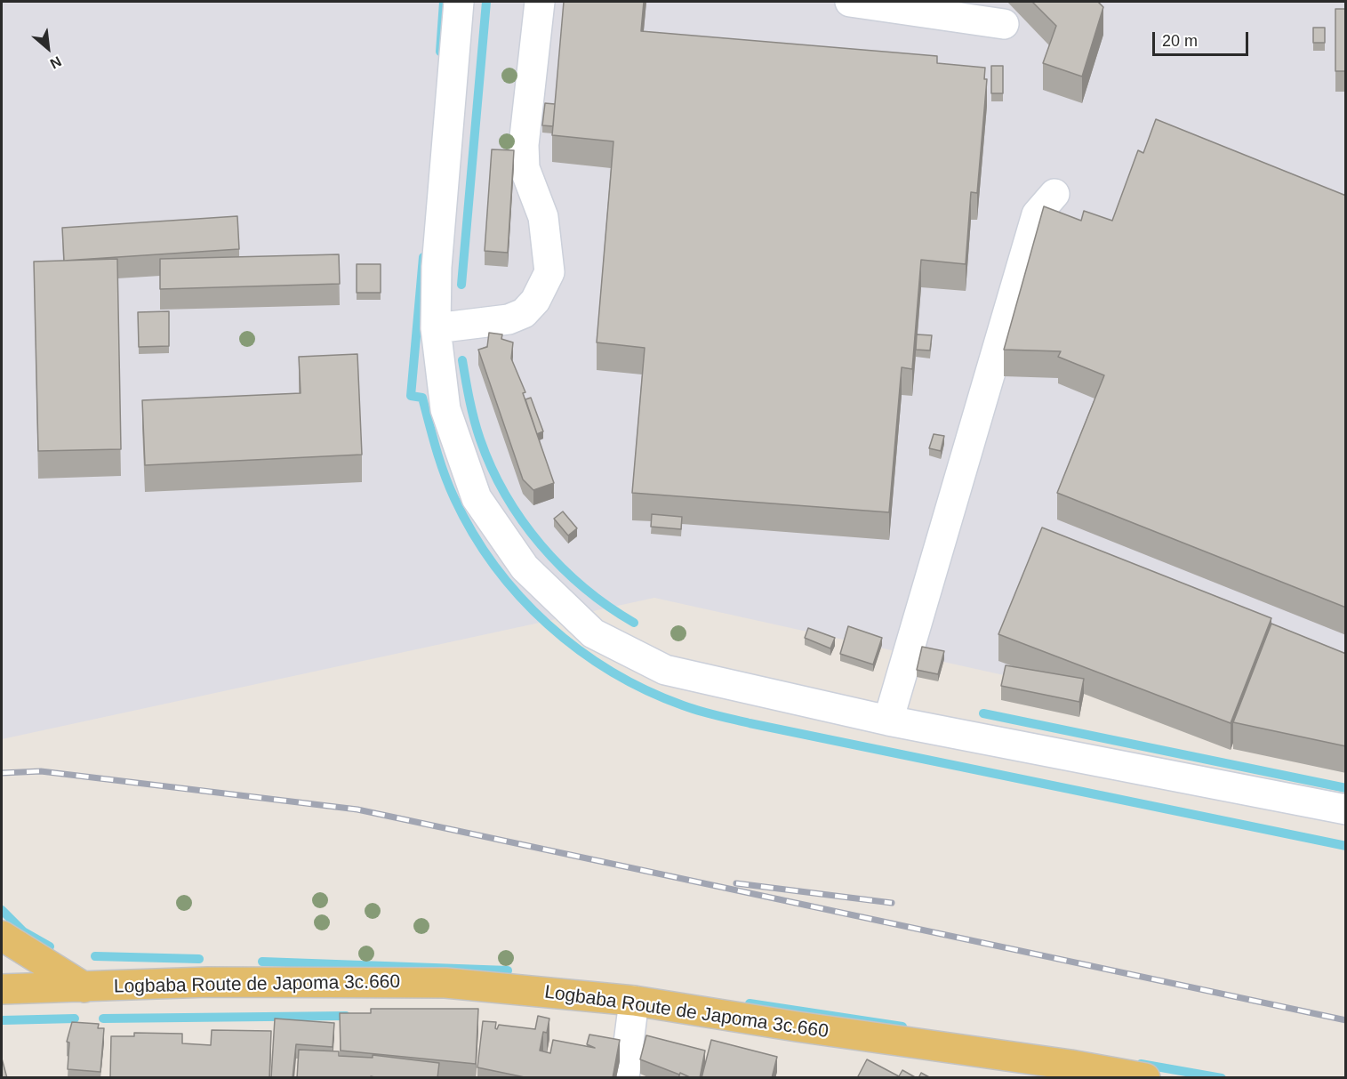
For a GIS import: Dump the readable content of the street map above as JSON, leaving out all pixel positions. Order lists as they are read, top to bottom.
{
  "streets": {
    "main road": ["Logbaba Route de Japoma 3c.660"]
  },
  "scale_bar": "20 m",
  "north": "bottom right"
}
